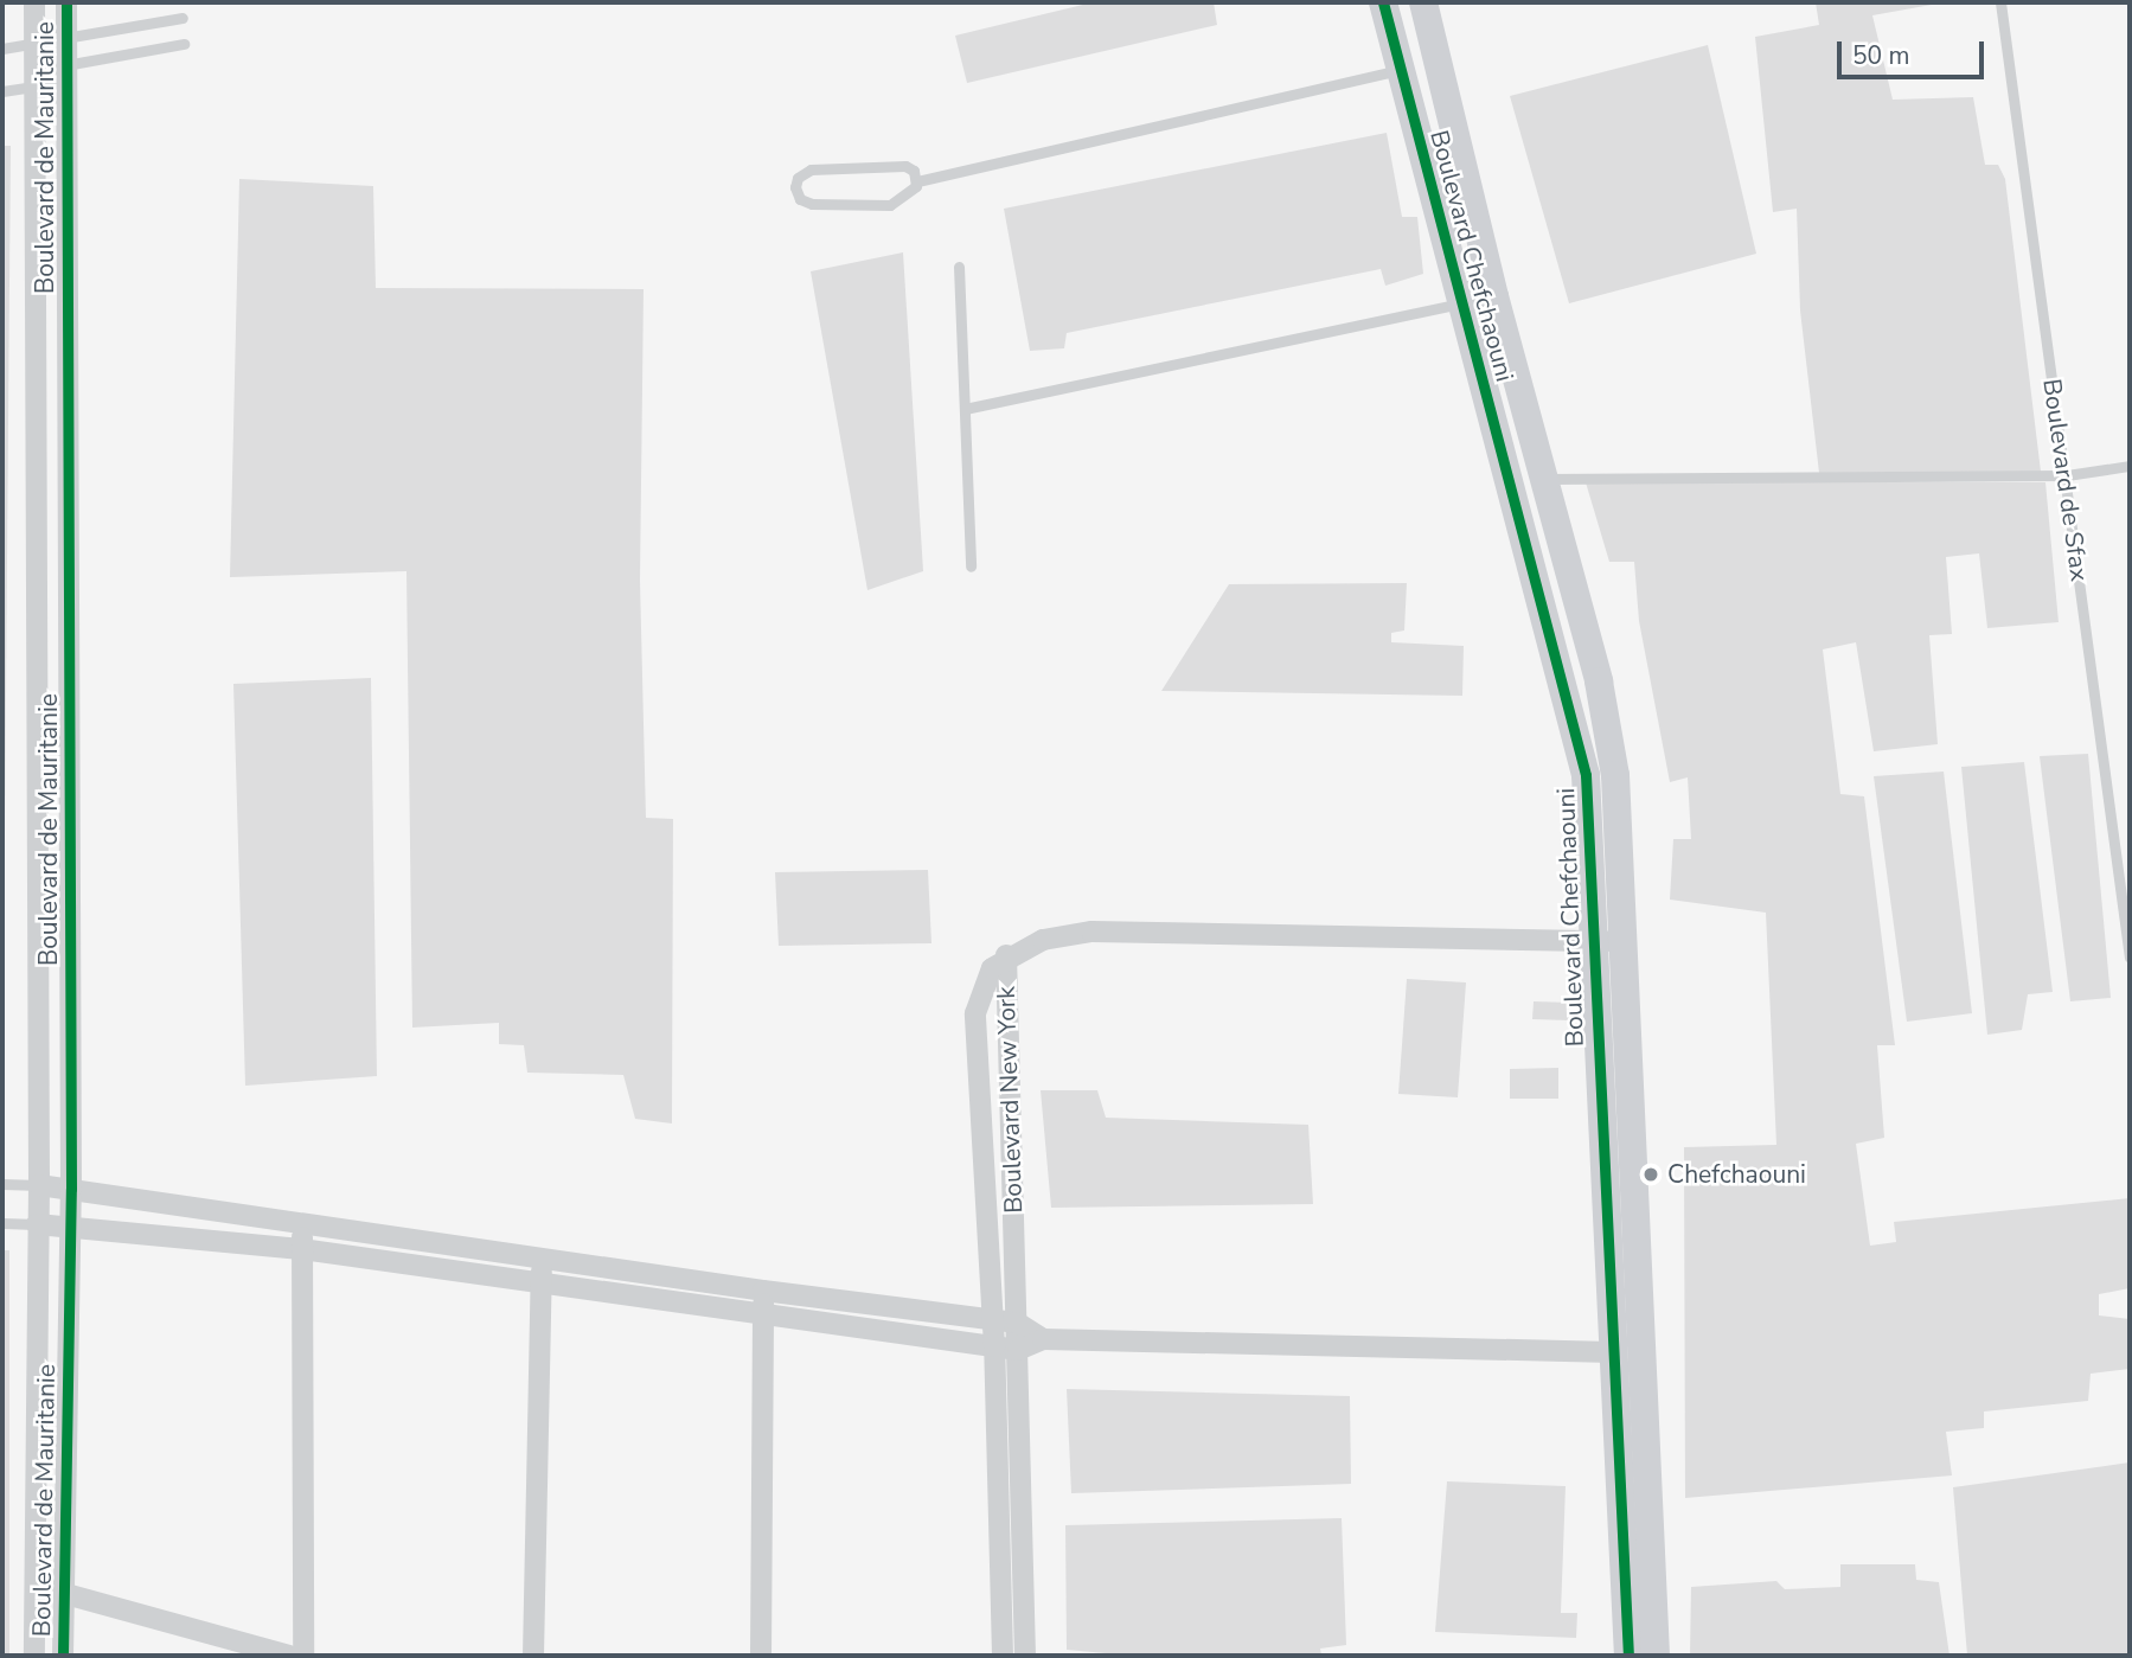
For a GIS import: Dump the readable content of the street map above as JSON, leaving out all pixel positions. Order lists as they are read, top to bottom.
{
  "streets": {
    "street": ["Boulevard de Mauritanie", "Boulevard Chefchaouni", "Boulevard New York"],
    "lane": ["Boulevard de Sfax"]
  },
  "places": ["Chefchaouni"],
  "scale_bar": "50 m"
}
